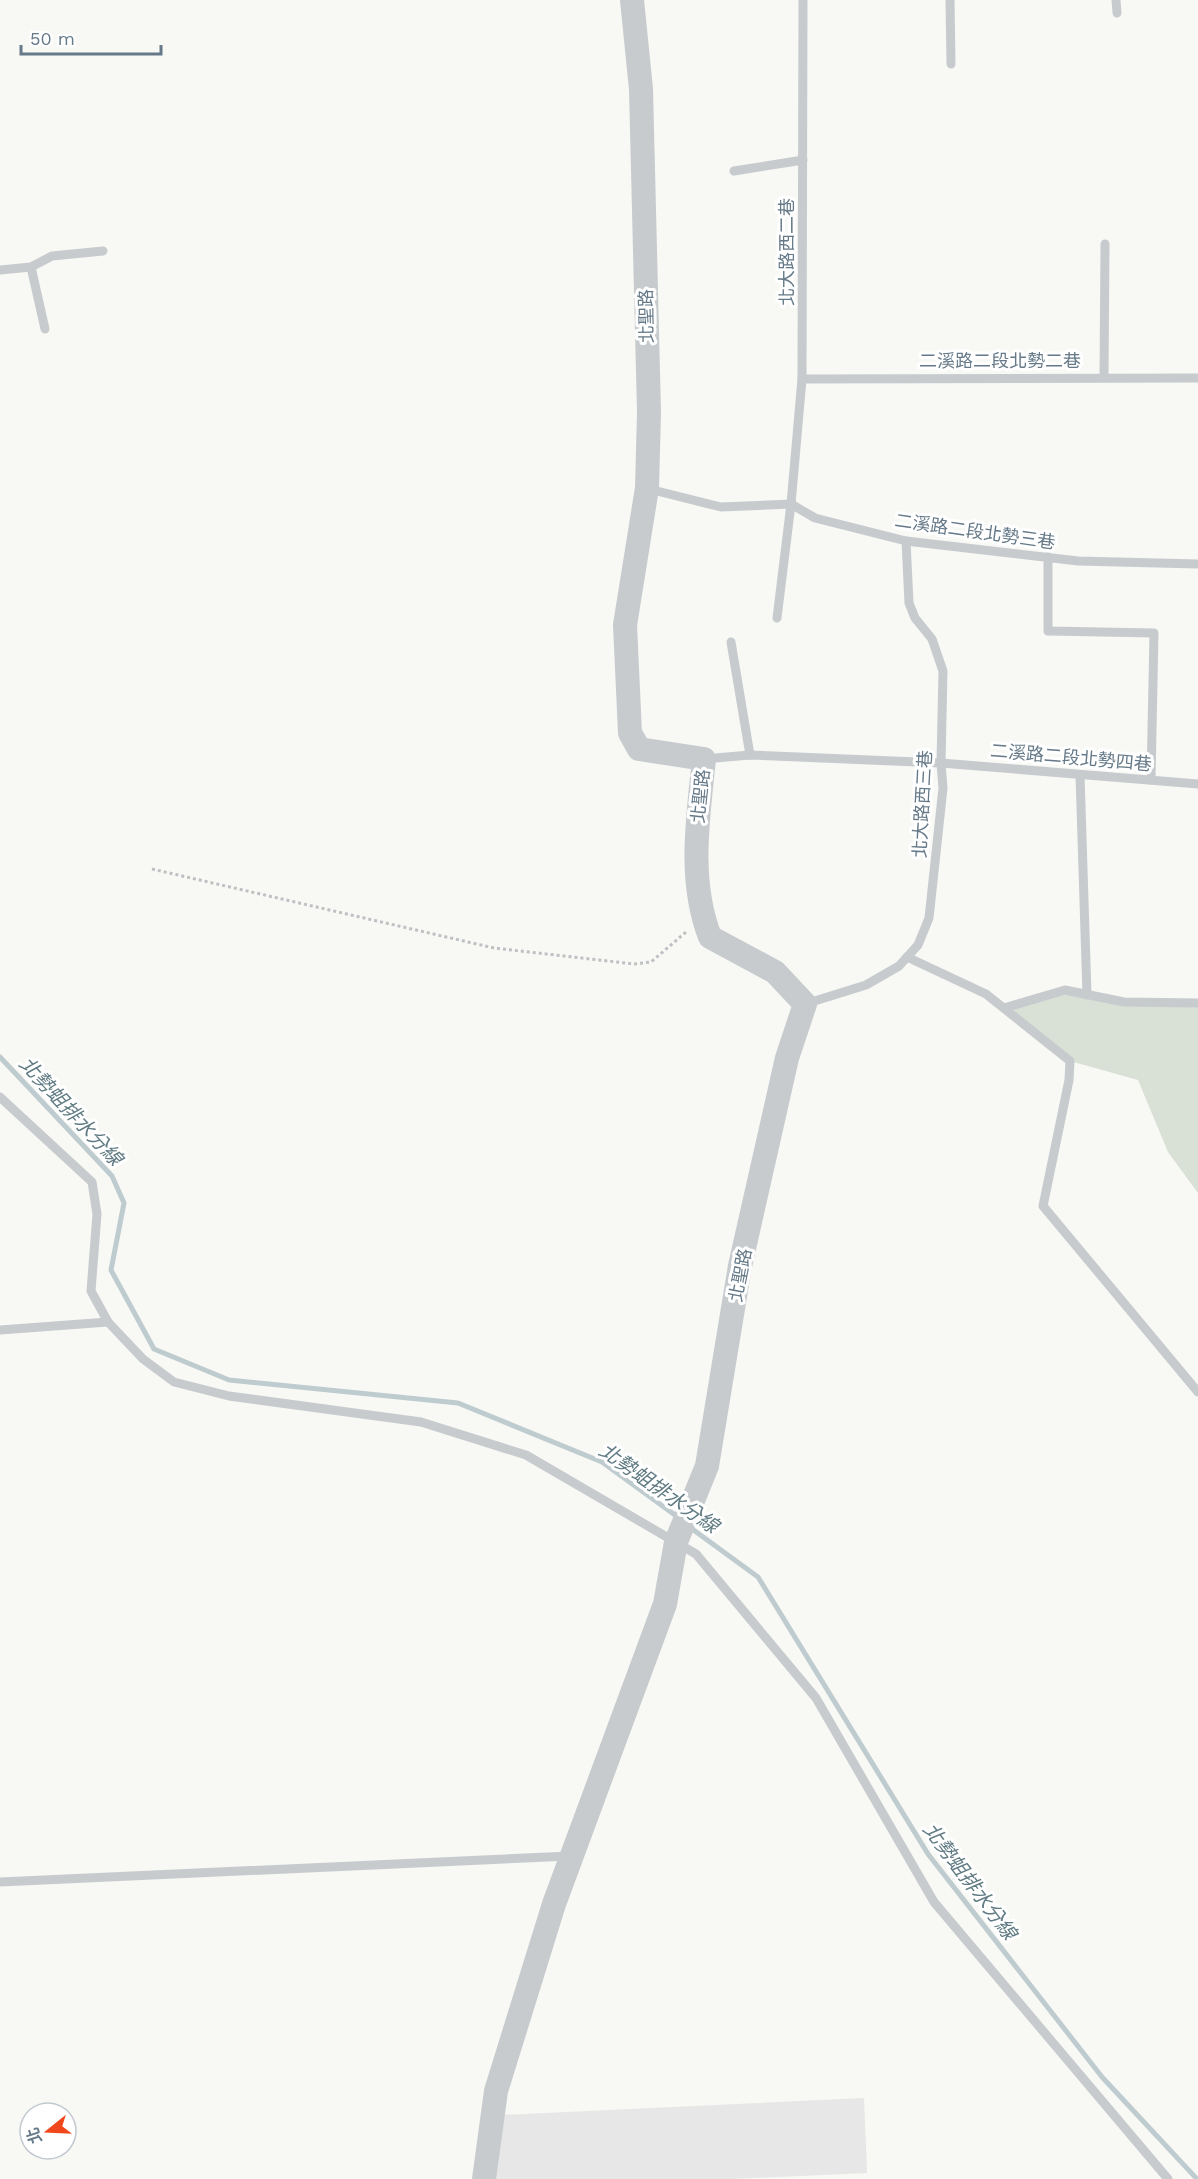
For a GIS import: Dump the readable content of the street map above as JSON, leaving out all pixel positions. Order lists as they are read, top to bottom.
{
  "streets": {
    "street": ["北聖路"],
    "lane": [
      "北大路西二巷",
      "二溪路二段北勢二巷",
      "二溪路二段北勢三巷",
      "二溪路二段北勢四巷",
      "北大路西三巷"
    ]
  },
  "crossings": [
    ["北大路西二巷", "二溪路二段北勢二巷"],
    ["北大路西二巷", "二溪路二段北勢三巷"],
    ["北聖路", "二溪路二段北勢四巷"],
    ["北聖路", "北大路西三巷"],
    ["二溪路二段北勢三巷", "北大路西三巷"],
    ["二溪路二段北勢四巷", "北大路西三巷"]
  ],
  "water": ["北勢蛆排水分線"],
  "scale_bar": "50 m",
  "north": "left"
}
